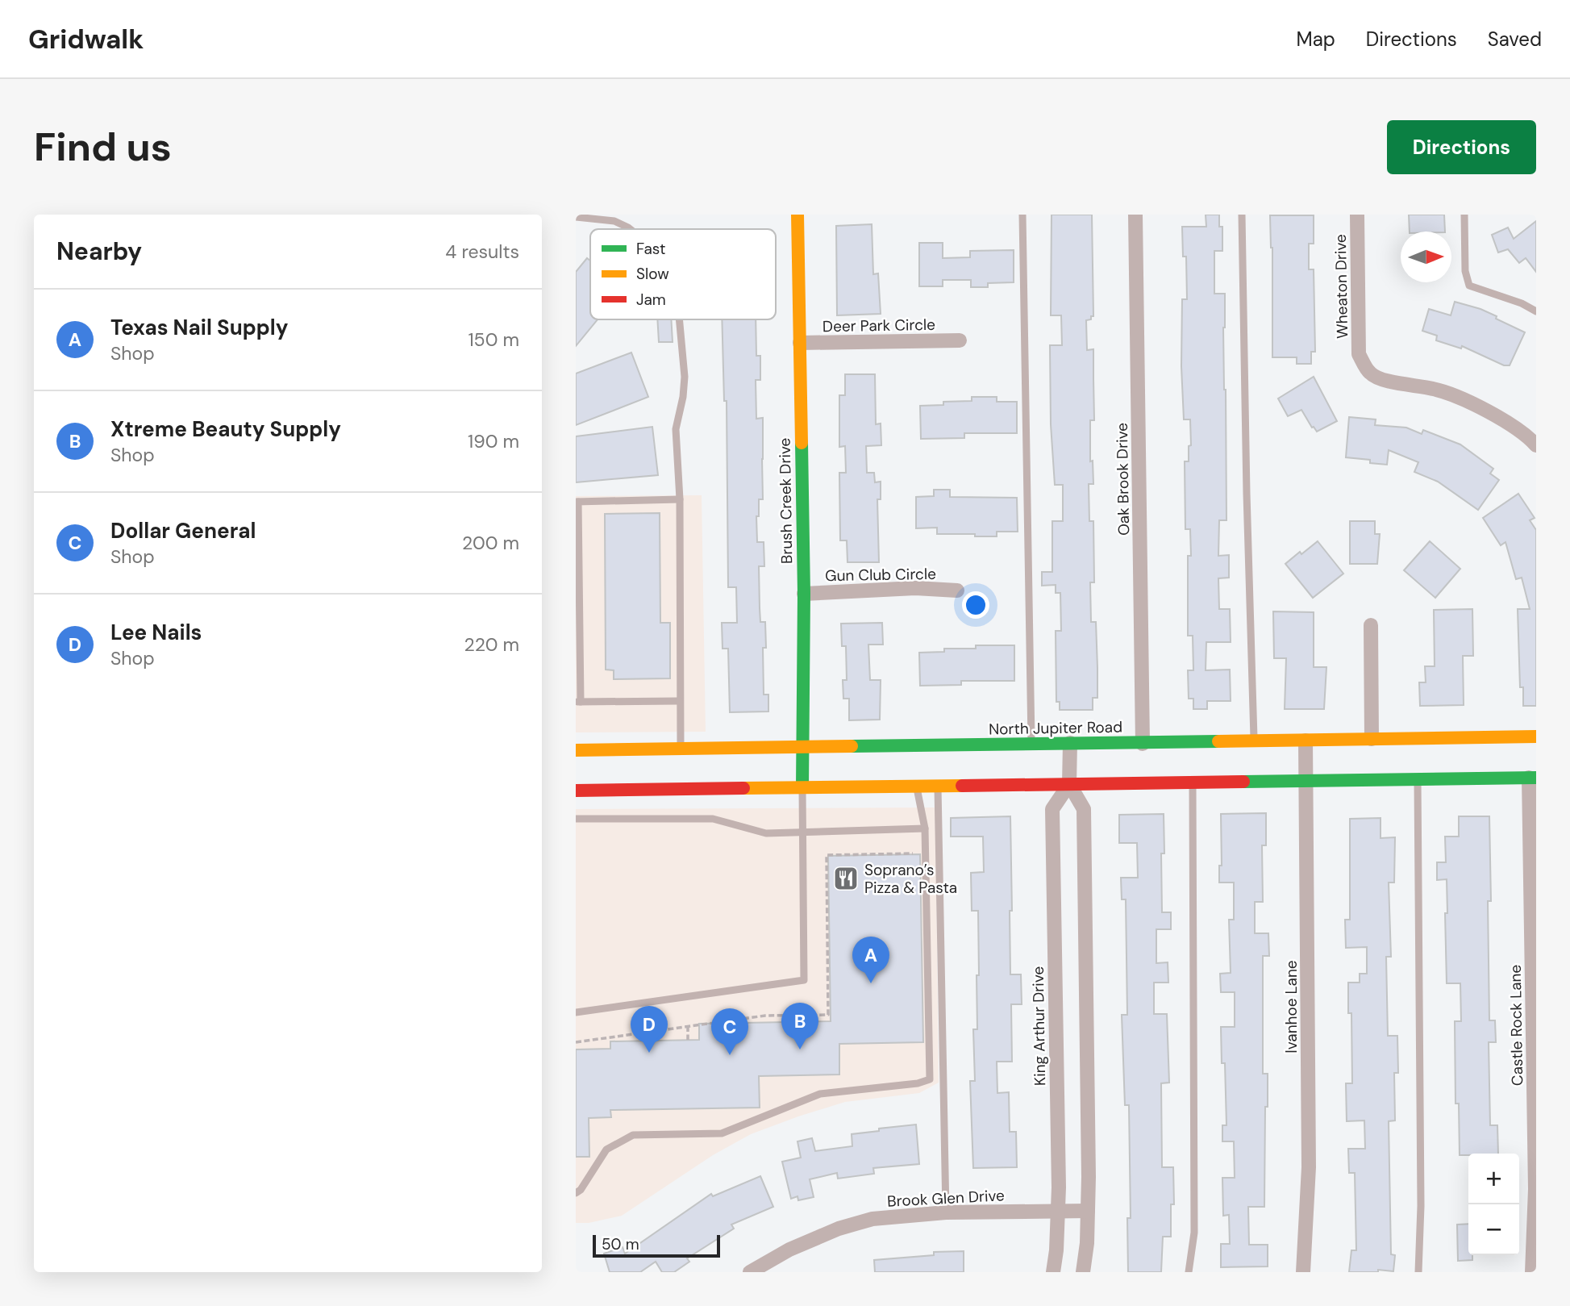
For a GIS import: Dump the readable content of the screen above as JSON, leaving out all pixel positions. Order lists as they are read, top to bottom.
{
  "streets": {
    "main road": ["Brush Creek Drive", "North Jupiter Road"],
    "street": [
      "Wheaton Drive",
      "Deer Park Circle",
      "Oak Brook Drive",
      "Gun Club Circle",
      "Ivanhoe Lane",
      "Castle Rock Lane",
      "King Arthur Drive",
      "Brook Glen Drive"
    ]
  },
  "crossings": [
    ["Deer Park Circle", "Brush Creek Drive"],
    ["Oak Brook Drive", "North Jupiter Road"],
    ["Brush Creek Drive", "Gun Club Circle"],
    ["Brush Creek Drive", "North Jupiter Road"],
    ["North Jupiter Road", "Ivanhoe Lane"],
    ["King Arthur Drive", "Brook Glen Drive"]
  ],
  "places": {
    "restaurant": ["Soprano’s Pizza & Pasta"]
  },
  "legend": ["Fast", "Slow", "Jam"],
  "scale_bar": "50 m",
  "north": "right",
  "page": {
    "header": "Gridwalk",
    "nav": ["Map", "Directions", "Saved"],
    "buttons": "Directions",
    "title": "Find us",
    "heading": ["Nearby", "4 results"],
    "list": [
      {
        "mark": "A",
        "name": "Texas Nail Supply",
        "note": "Shop",
        "value": "150 m"
      },
      {
        "mark": "B",
        "name": "Xtreme Beauty Supply",
        "note": "Shop",
        "value": "190 m"
      },
      {
        "mark": "C",
        "name": "Dollar General",
        "note": "Shop",
        "value": "200 m"
      },
      {
        "mark": "D",
        "name": "Lee Nails",
        "note": "Shop",
        "value": "220 m"
      }
    ],
    "pins": [
      "A",
      "B",
      "D",
      "C"
    ],
    "map_buttons": ["+", "−"],
    "scale": "50 m"
  }
}
